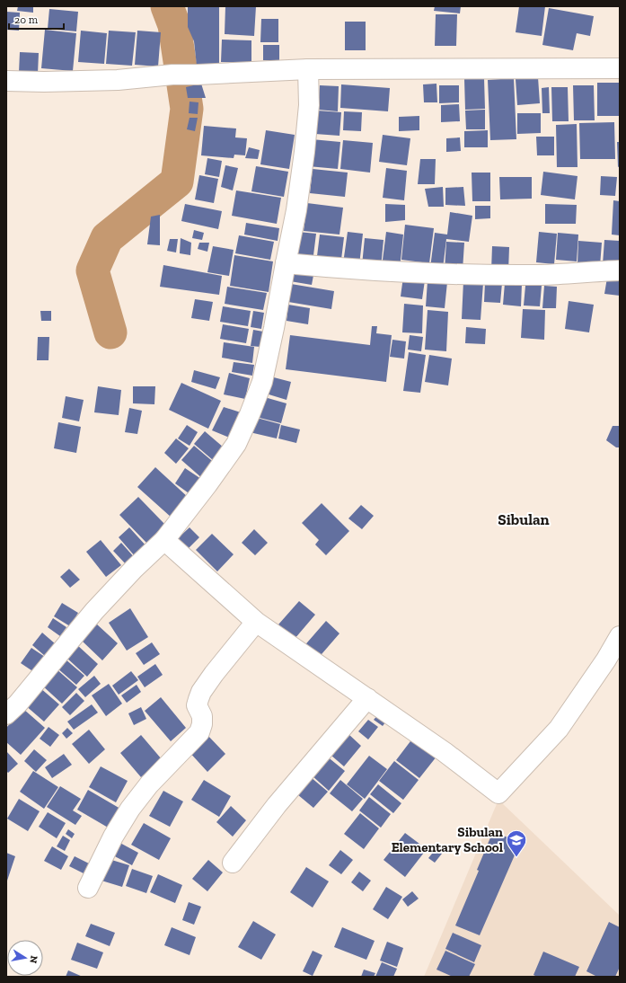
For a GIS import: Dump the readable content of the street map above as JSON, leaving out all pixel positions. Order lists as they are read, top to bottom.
{
  "districts": ["Sibulan"],
  "places": {
    "school or university": ["Sibulan Elementary School"]
  },
  "scale_bar": "20 m",
  "north": "right"
}
